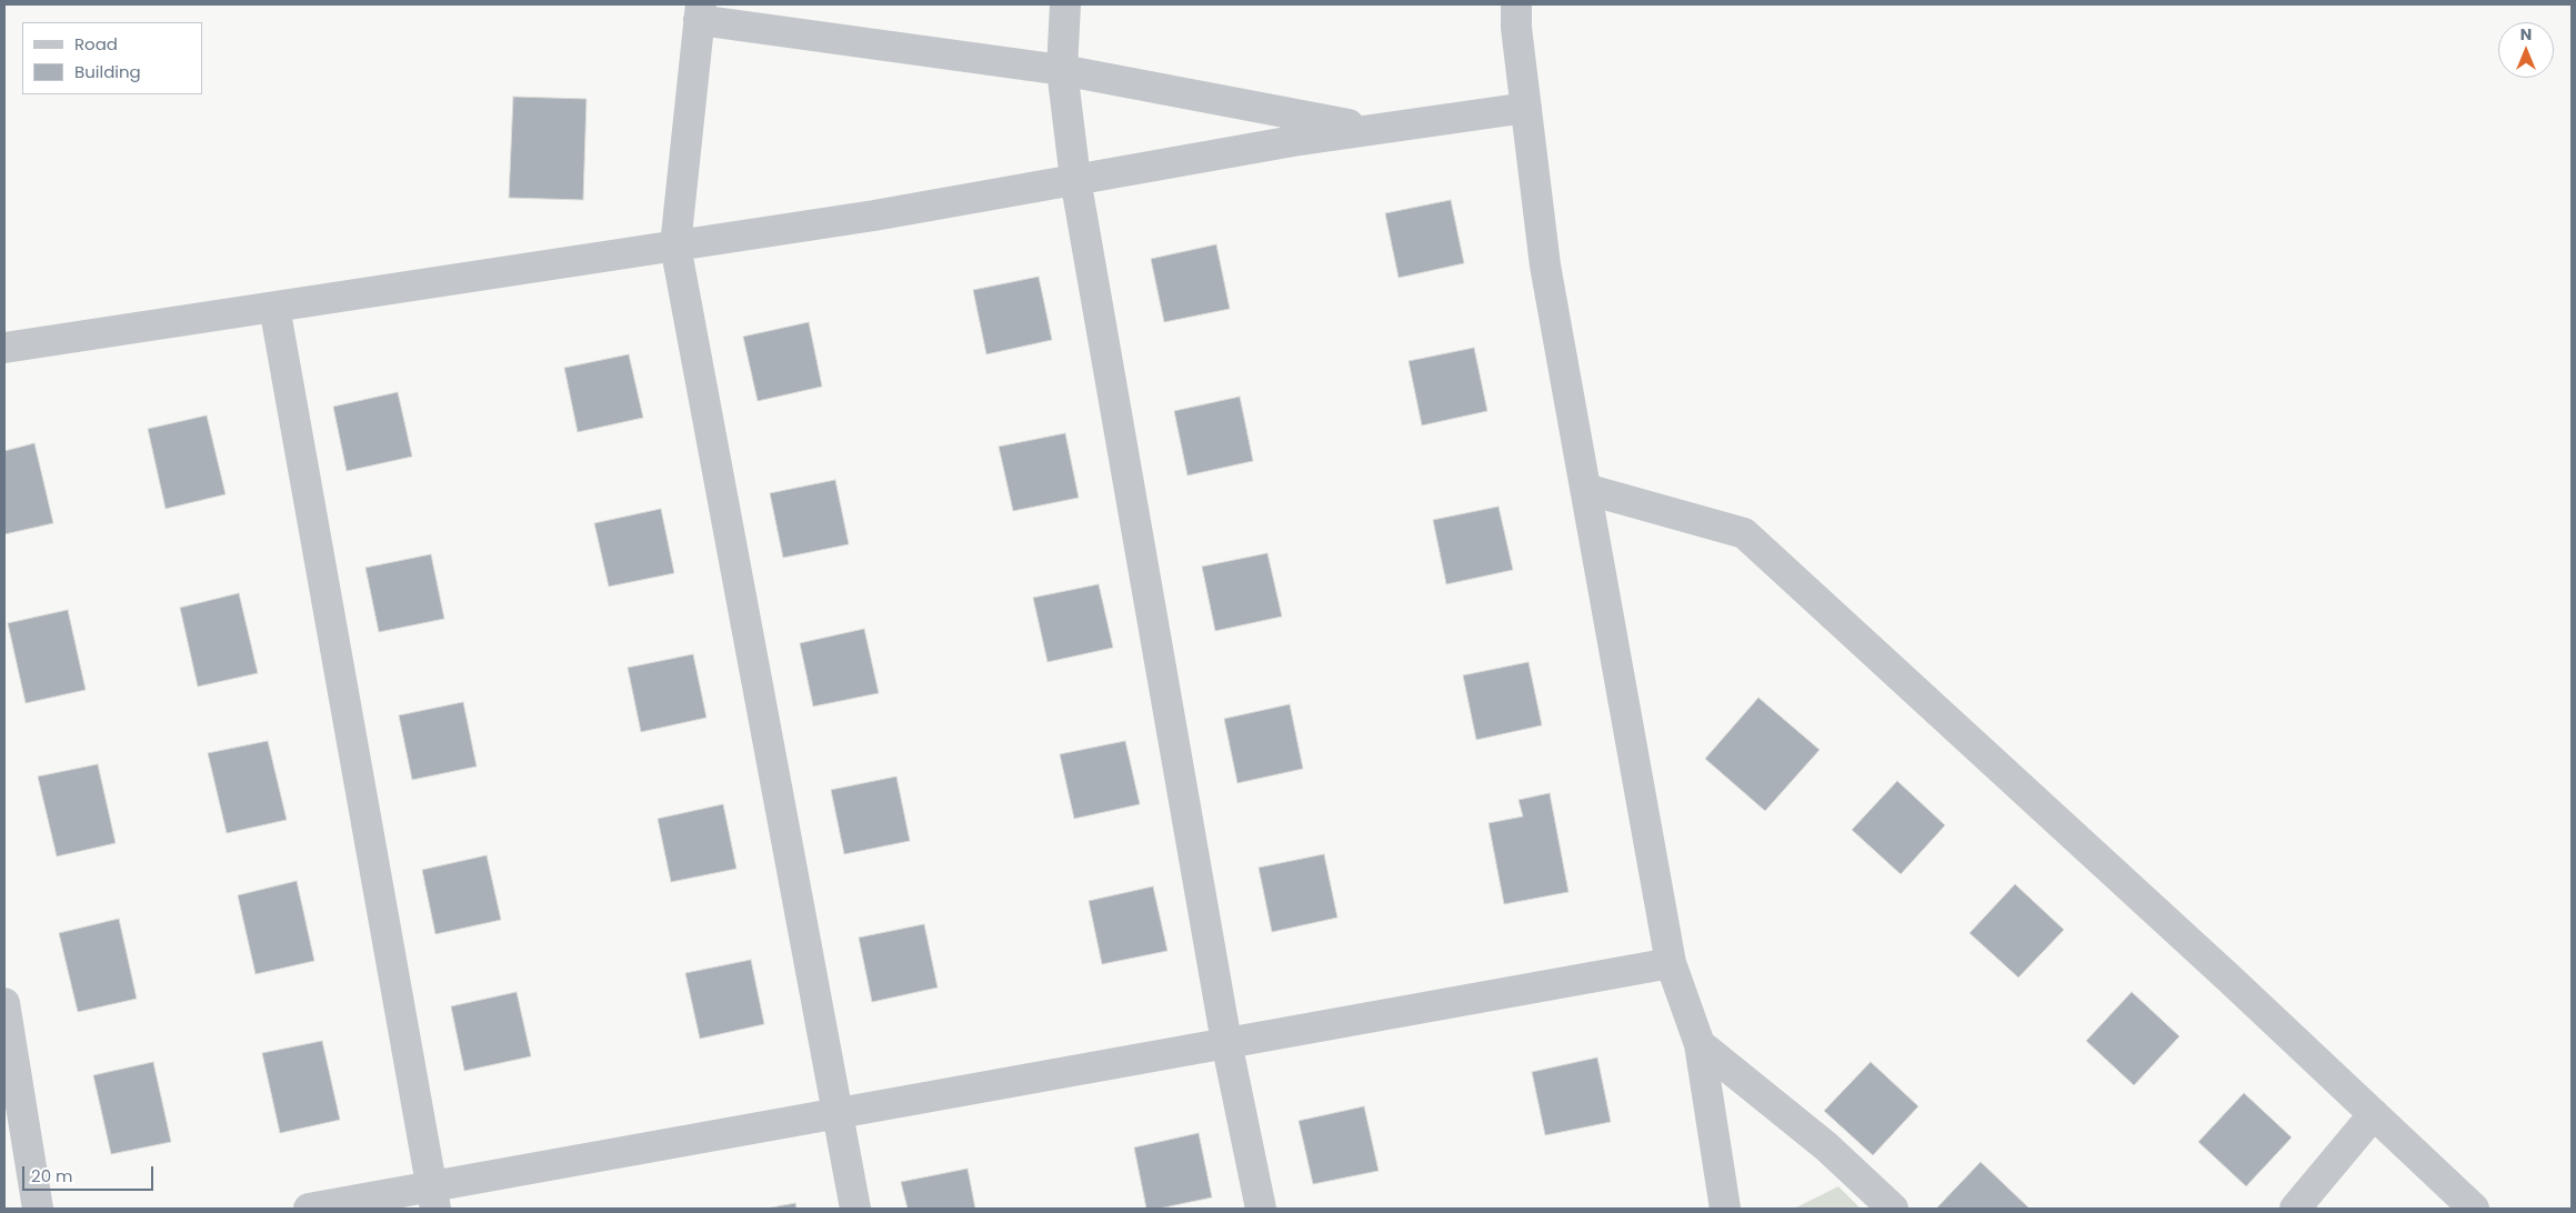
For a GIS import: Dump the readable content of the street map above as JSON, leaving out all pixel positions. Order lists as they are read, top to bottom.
{
  "legend": ["Road", "Building"],
  "scale_bar": "20 m",
  "north": "top"
}
